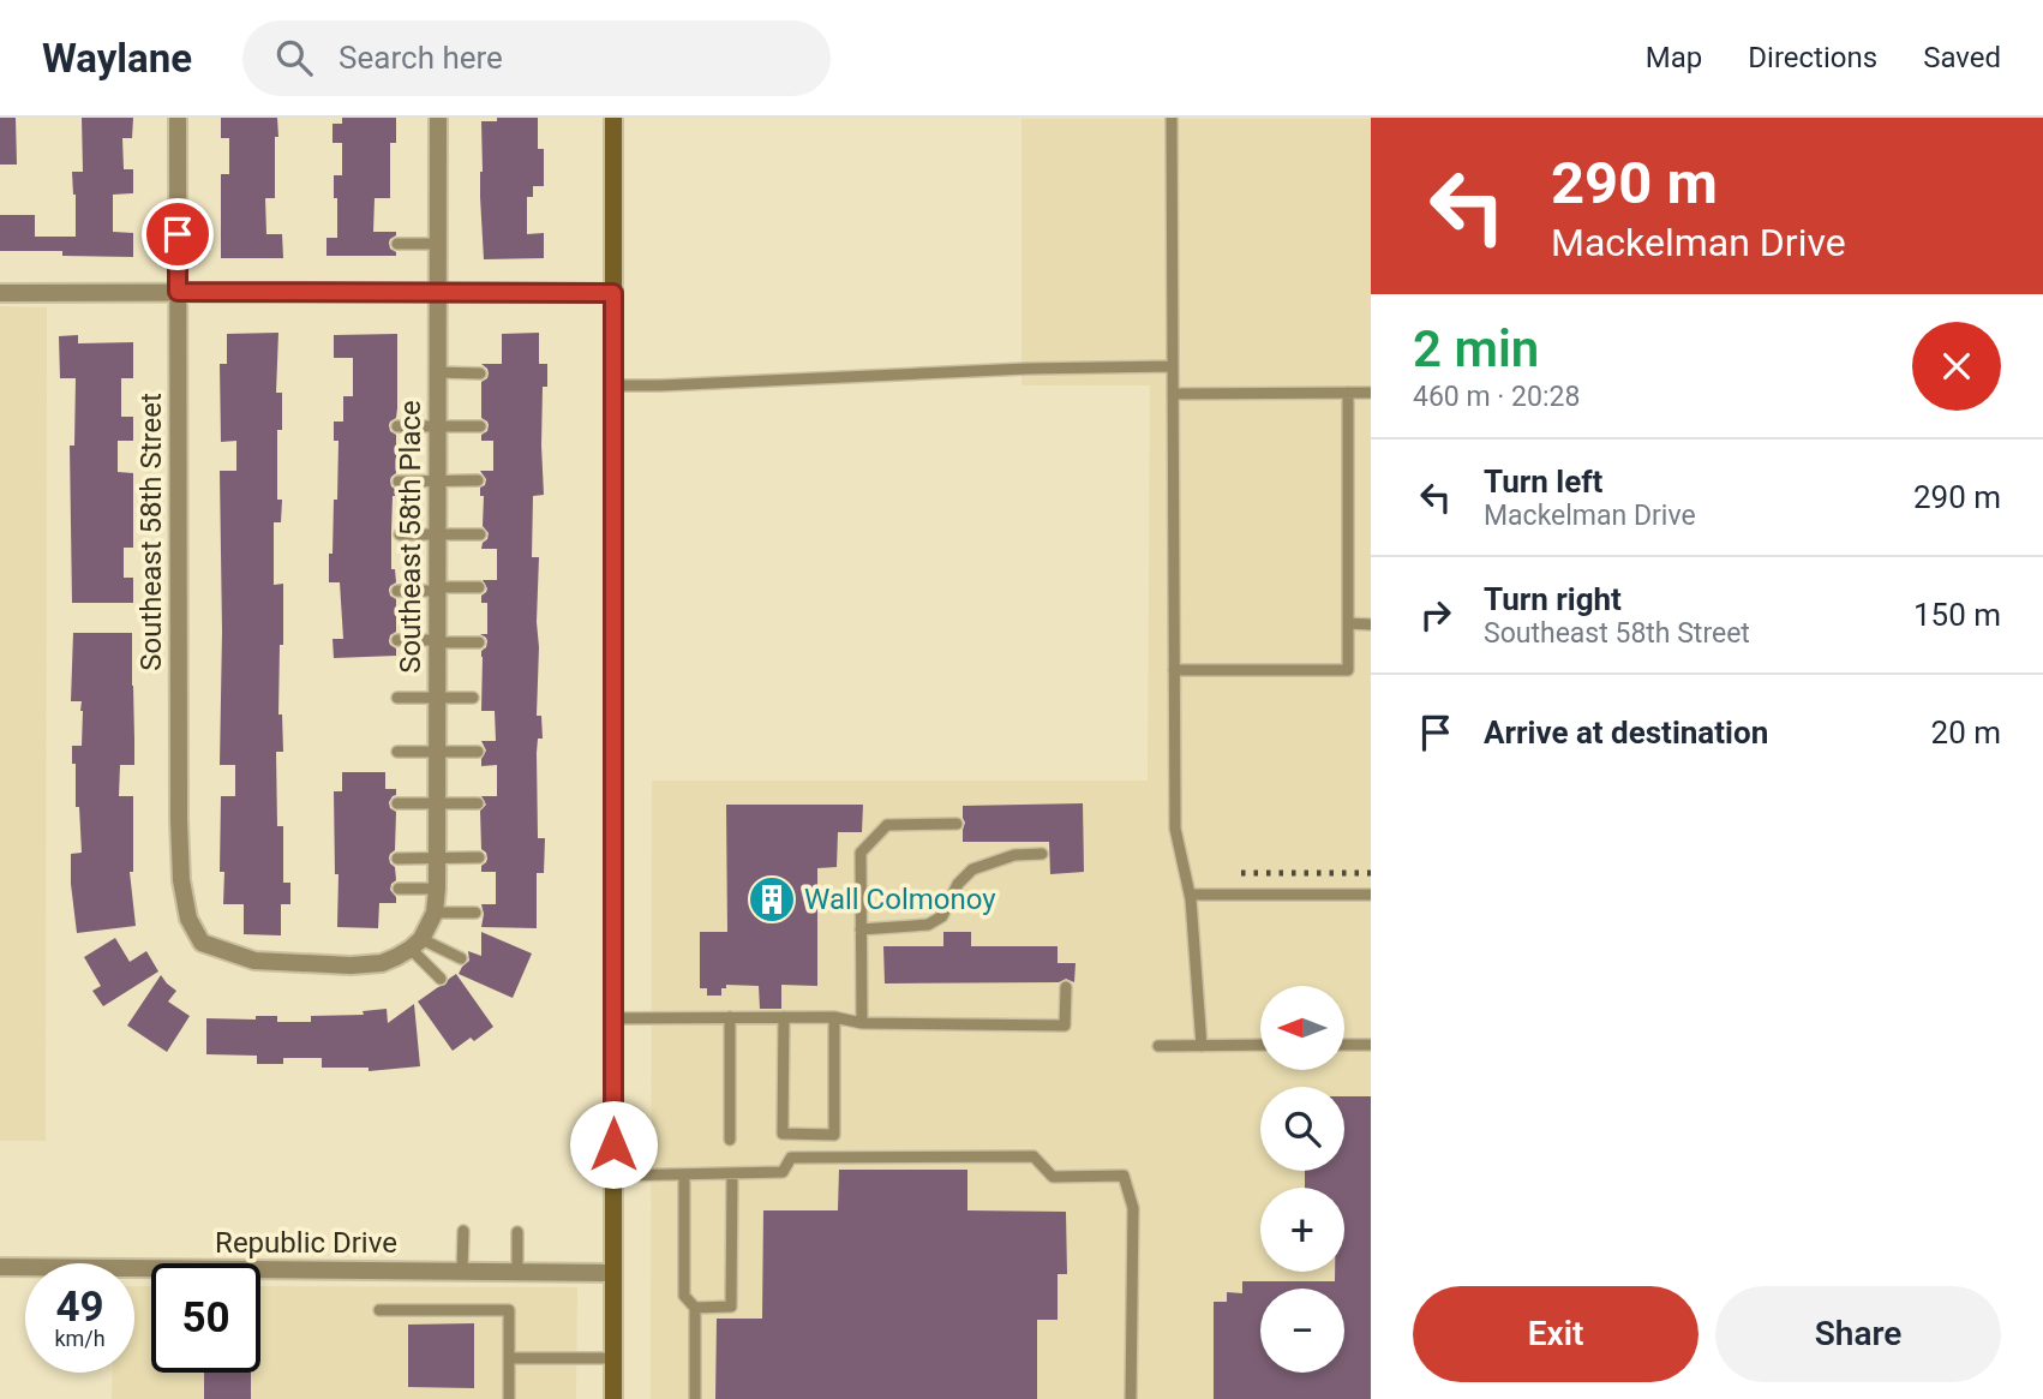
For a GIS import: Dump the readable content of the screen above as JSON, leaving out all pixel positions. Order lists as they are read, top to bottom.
{
  "streets": {
    "street": ["Southeast 58th Street", "Southeast 58th Place", "Republic Drive"]
  },
  "crossings": [
    ["Southeast 58th Street", "Southeast 58th Place"]
  ],
  "places": {
    "building": ["Wall Colmonoy"]
  },
  "north": "left",
  "page": {
    "header": "Waylane",
    "search": "Search here",
    "nav": ["Map", "Directions", "Saved"],
    "turn": ["290 m", "Mackelman Drive"],
    "heading": ["2 min", "460 m · 20:28"],
    "list": [
      {
        "name": "Turn left",
        "note": "Mackelman Drive",
        "value": "290 m"
      },
      {
        "name": "Turn right",
        "note": "Southeast 58th Street",
        "value": "150 m"
      },
      {
        "name": "Arrive at destination",
        "value": "20 m"
      }
    ],
    "map_buttons": ["+", "−"],
    "speed": "49 km/h",
    "limit": "50",
    "buttons": ["Exit", "Share"]
  }
}
